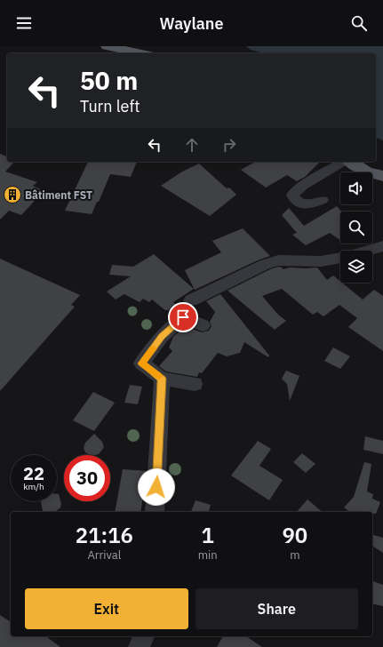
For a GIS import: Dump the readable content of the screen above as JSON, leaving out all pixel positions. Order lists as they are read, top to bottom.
{
  "places": {
    "building": ["Bâtiment FST"]
  },
  "page": {
    "header": "Waylane",
    "turn": ["50 m", "Turn left"],
    "speed": "22 km/h",
    "limit": "30",
    "eta": [
      "21:16",
      "Arrival",
      "1",
      "min",
      "90",
      "m"
    ],
    "buttons": ["Exit", "Share"]
  }
}
